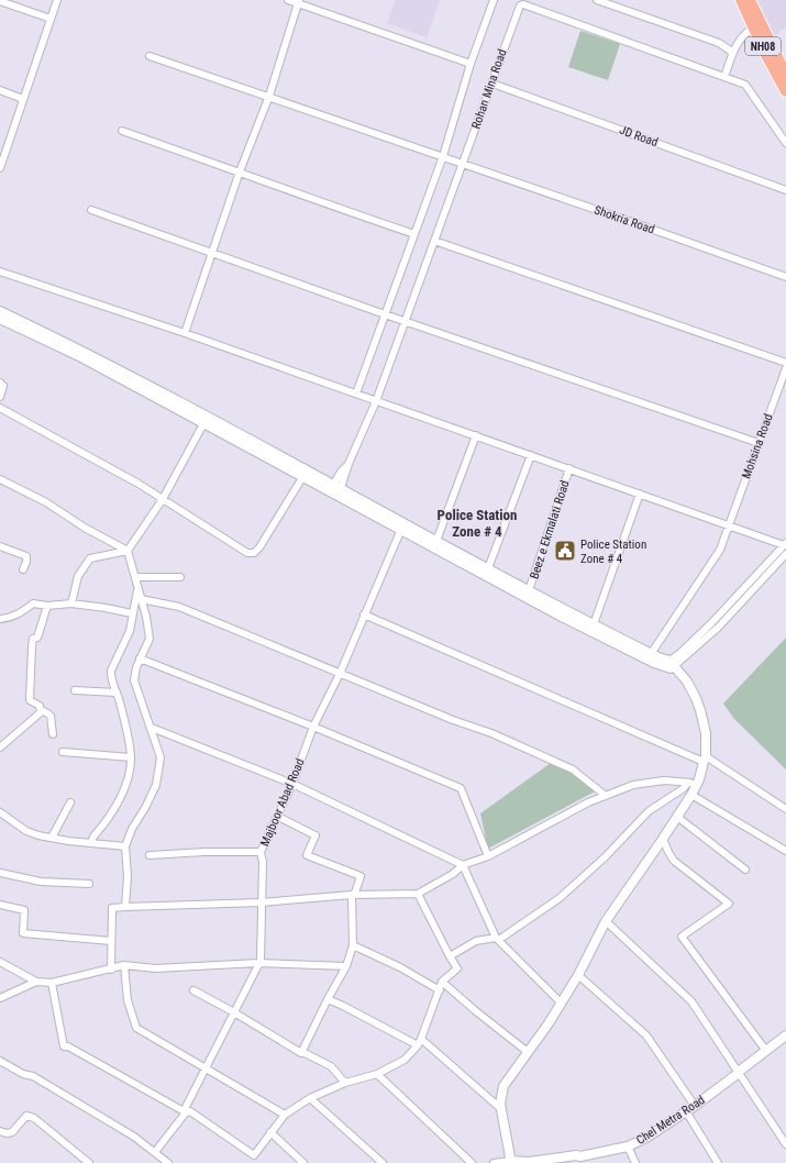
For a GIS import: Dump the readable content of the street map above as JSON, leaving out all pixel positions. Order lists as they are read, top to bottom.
{
  "streets": {
    "highway": ["NH08"],
    "street": [
      "Rohan Mina Road",
      "JD Road",
      "Shokria Road",
      "Mohsina Road",
      "Beez e Ekmalati Road",
      "Majboor Abad Road",
      "Chel Metra Road"
    ]
  },
  "crossings": [
    ["Rohan Mina Road", "JD Road"],
    ["Rohan Mina Road", "Shokria Road"]
  ],
  "districts": ["Police Station Zone # 4"],
  "places": {
    "public building": ["Police Station Zone # 4"]
  }
}
